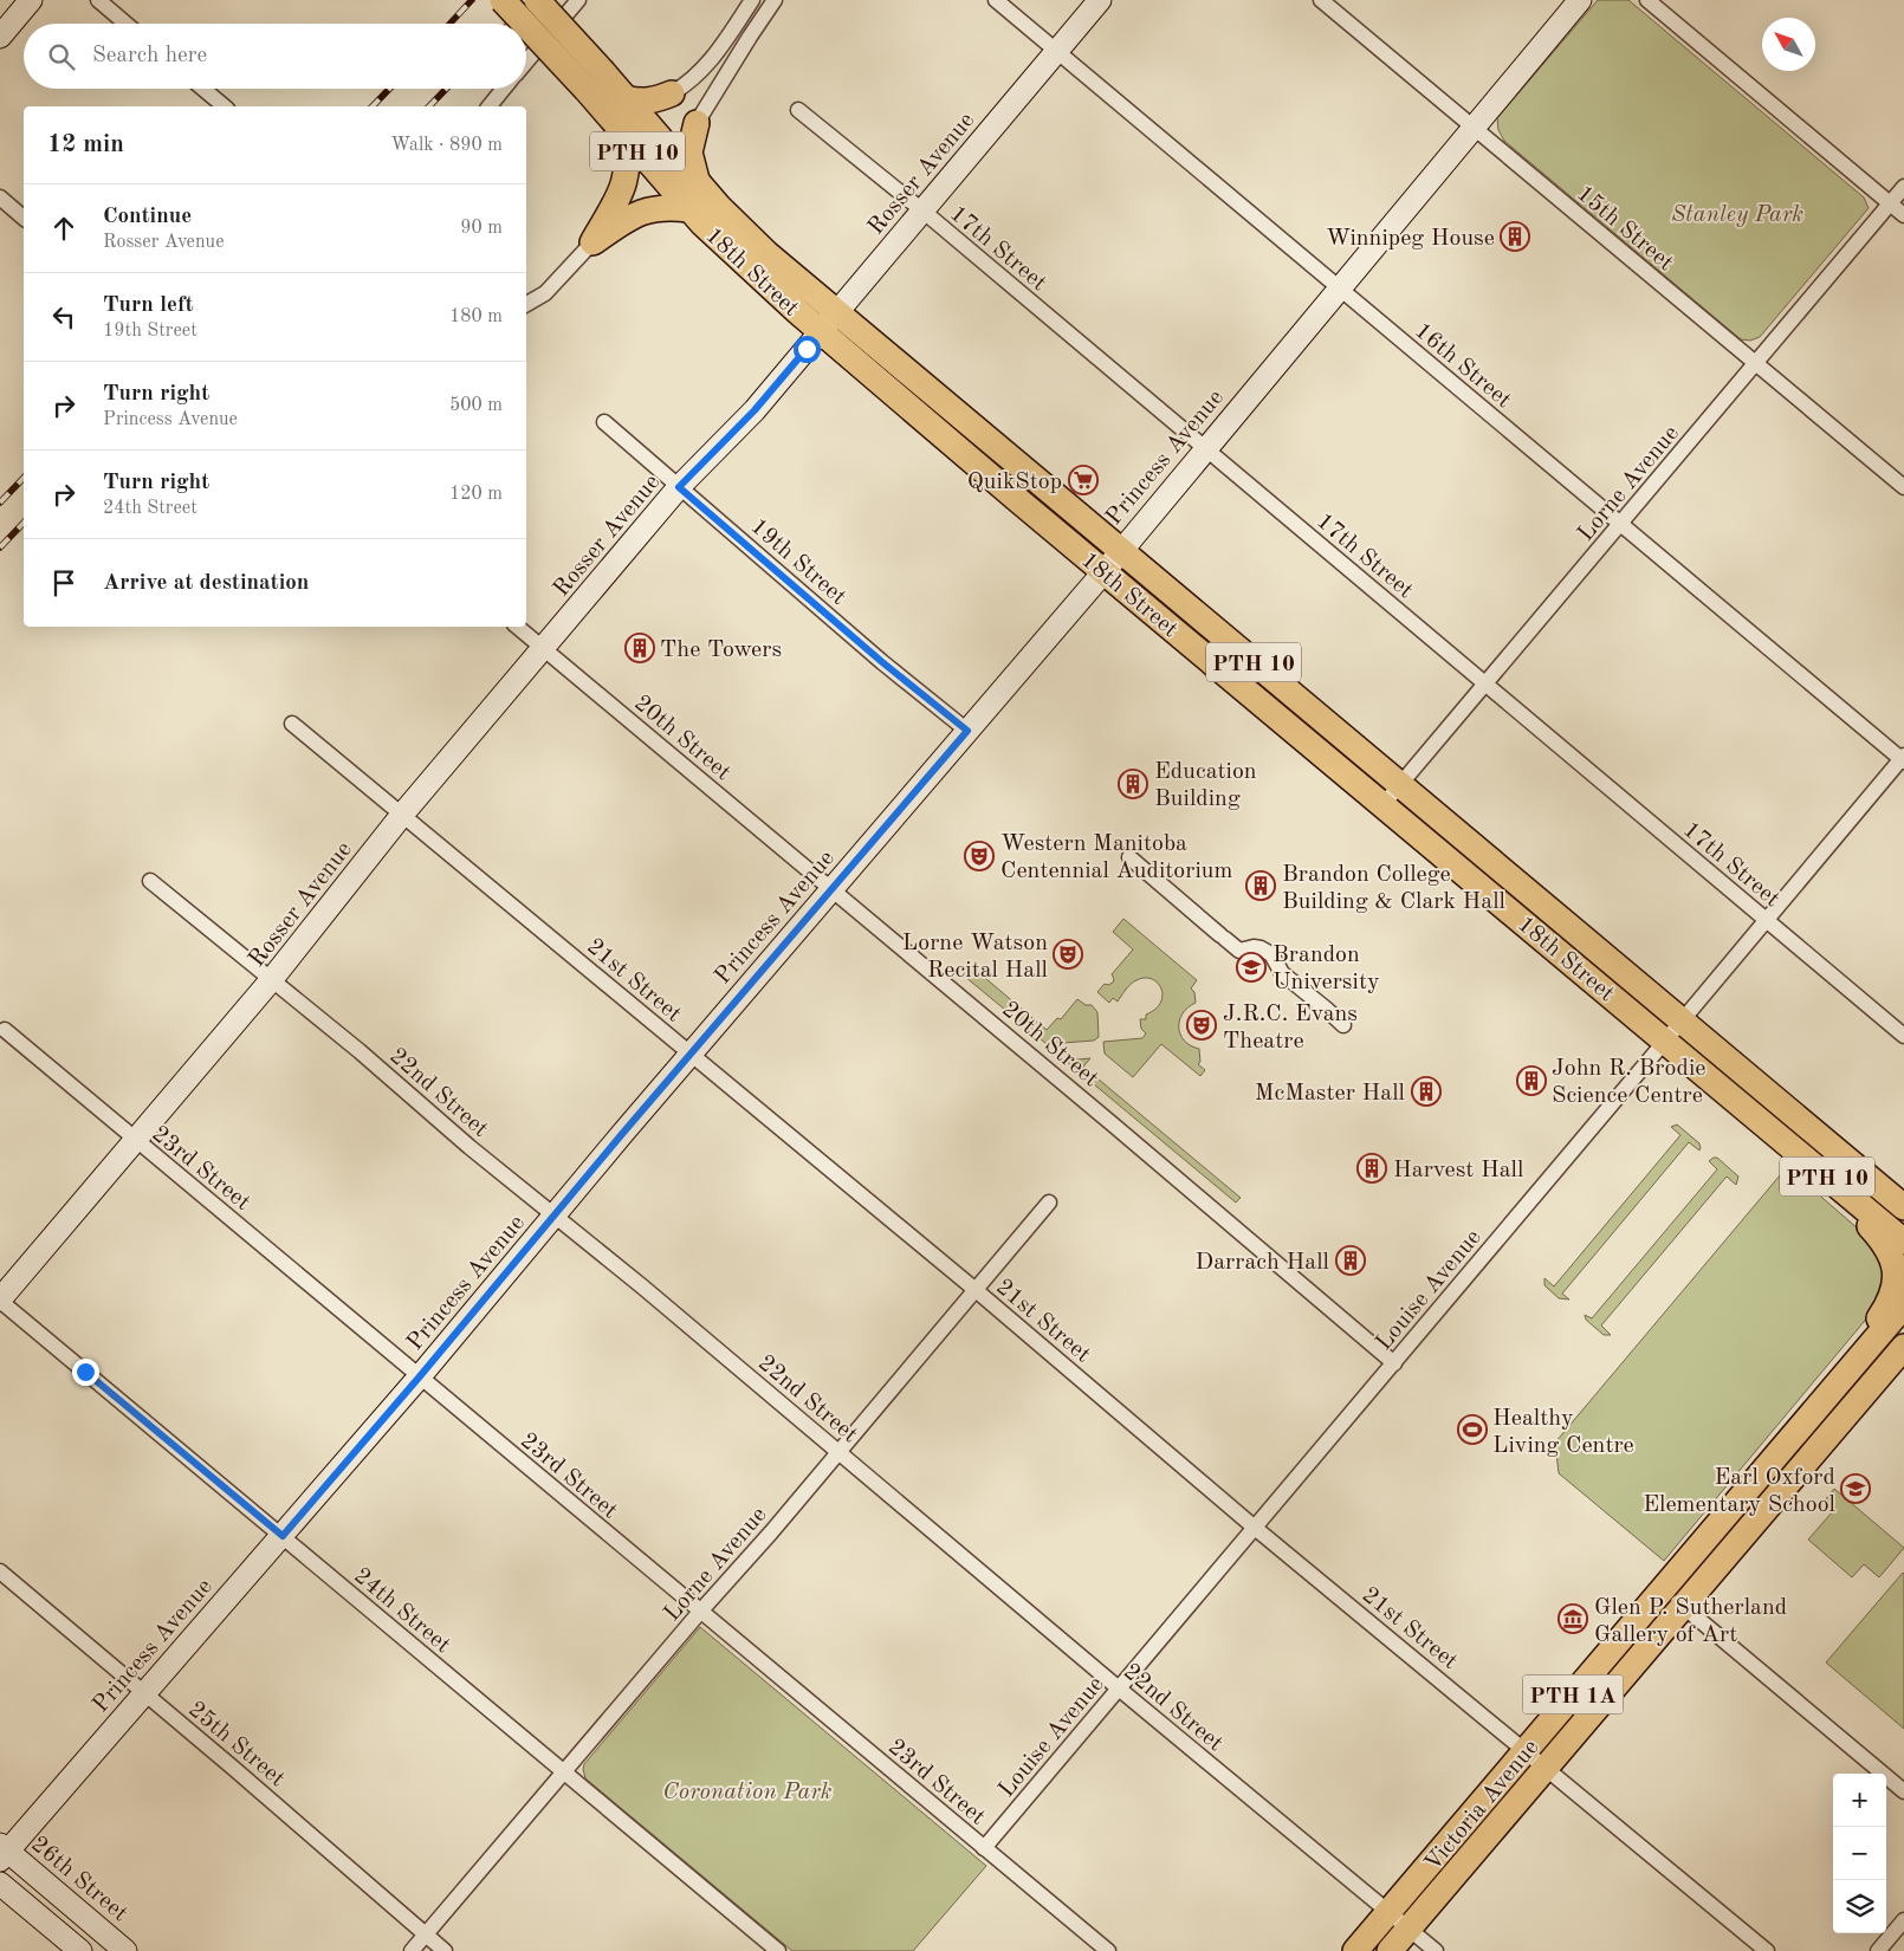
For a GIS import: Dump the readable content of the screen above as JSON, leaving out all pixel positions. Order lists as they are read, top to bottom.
{
  "streets": {
    "main road": [
      "PTH 10",
      "18th Street",
      "PTH 1A",
      "Victoria Avenue"
    ],
    "street": [
      "Rosser Avenue",
      "15th Street",
      "17th Street",
      "16th Street",
      "Princess Avenue",
      "Lorne Avenue",
      "19th Street",
      "20th Street",
      "21st Street",
      "22nd Street",
      "23rd Street",
      "Louise Avenue",
      "24th Street",
      "25th Street",
      "26th Street"
    ]
  },
  "crossings": [
    ["Rosser Avenue", "17th Street"],
    ["Rosser Avenue", "18th Street"],
    ["Rosser Avenue", "16th Street"],
    ["Rosser Avenue", "19th Street"],
    ["Rosser Avenue", "20th Street"],
    ["Rosser Avenue", "21st Street"],
    ["Rosser Avenue", "22nd Street"],
    ["Rosser Avenue", "23rd Street"],
    ["Rosser Avenue", "24th Street"],
    ["15th Street", "Princess Avenue"],
    ["15th Street", "Lorne Avenue"],
    ["17th Street", "Princess Avenue"],
    ["17th Street", "Lorne Avenue"],
    ["17th Street", "Louise Avenue"],
    ["18th Street", "Princess Avenue"],
    ["18th Street", "Lorne Avenue"],
    ["18th Street", "Louise Avenue"],
    ["16th Street", "Princess Avenue"],
    ["16th Street", "Lorne Avenue"],
    ["16th Street", "Louise Avenue"],
    ["Princess Avenue", "19th Street"],
    ["Princess Avenue", "20th Street"],
    ["Princess Avenue", "21st Street"],
    ["Princess Avenue", "22nd Street"],
    ["Princess Avenue", "23rd Street"],
    ["Princess Avenue", "24th Street"],
    ["Princess Avenue", "25th Street"],
    ["Princess Avenue", "26th Street"],
    ["Lorne Avenue", "21st Street"],
    ["Lorne Avenue", "22nd Street"],
    ["Lorne Avenue", "23rd Street"],
    ["Lorne Avenue", "24th Street"],
    ["Lorne Avenue", "25th Street"],
    ["20th Street", "Louise Avenue"],
    ["21st Street", "Louise Avenue"],
    ["21st Street", "Victoria Avenue"],
    ["22nd Street", "Louise Avenue"],
    ["22nd Street", "Victoria Avenue"],
    ["23rd Street", "Louise Avenue"]
  ],
  "parks": ["Stanley Park", "Coronation Park"],
  "places": {
    "building": [
      "Winnipeg House",
      "The Towers",
      "Education Building",
      "Brandon College Building & Clark Hall",
      "John R. Brodie Science Centre",
      "McMaster Hall",
      "Harvest Hall",
      "Darrach Hall"
    ],
    "supermarket": ["QuikStop"],
    "theatre": ["Western Manitoba Centennial Auditorium", "Lorne Watson Recital Hall", "J.R.C. Evans Theatre"],
    "school or university": ["Brandon University", "Earl Oxford Elementary School"],
    "sports": ["Healthy Living Centre"],
    "museum": ["Glen P. Sutherland Gallery of Art"]
  },
  "north": "top left",
  "page": {
    "search": "Search here",
    "heading": ["12 min", "Walk · 890 m"],
    "list": [
      ["Continue", "Rosser Avenue", "90 m"],
      ["Turn left", "19th Street", "180 m"],
      ["Turn right", "Princess Avenue", "500 m"],
      ["Turn right", "24th Street", "120 m"],
      "Arrive at destination"
    ],
    "map_buttons": ["+", "−"]
  }
}
